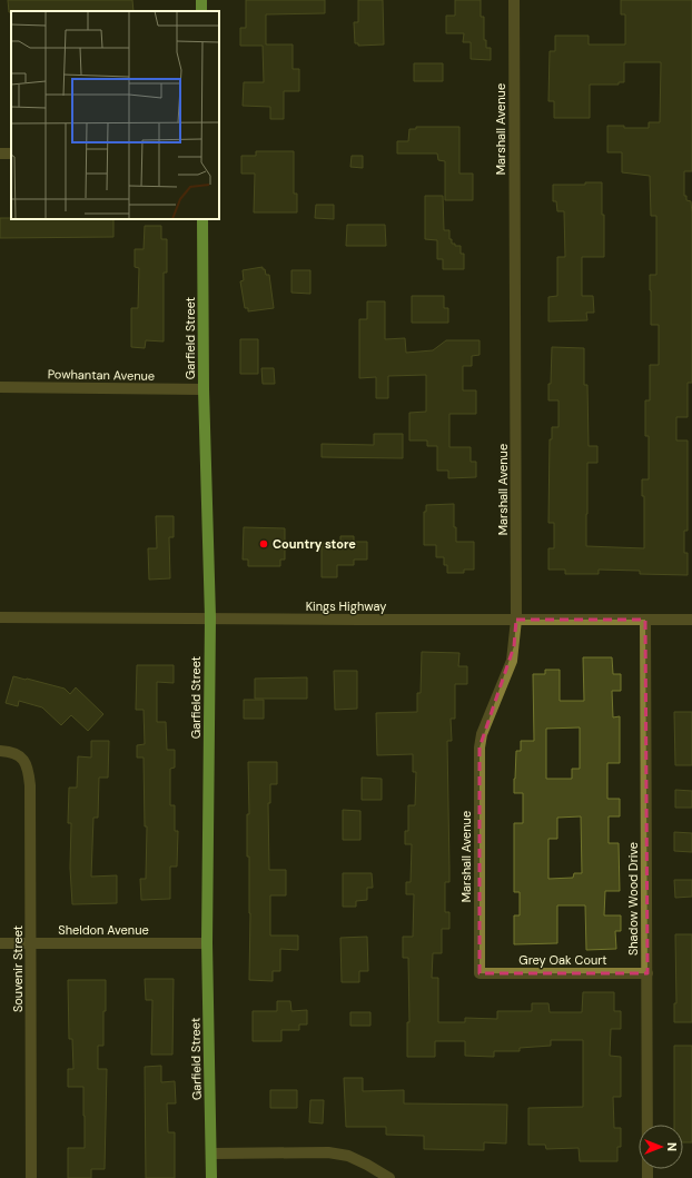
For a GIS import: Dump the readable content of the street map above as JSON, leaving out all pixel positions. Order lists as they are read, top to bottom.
{
  "streets": {
    "main road": ["Garfield Street"],
    "street": [
      "Marshall Avenue",
      "Powhantan Avenue",
      "Kings Highway",
      "Shadow Wood Drive",
      "Sheldon Avenue",
      "Grey Oak Court",
      "Souvenir Street"
    ]
  },
  "crossings": [
    ["Marshall Avenue", "Kings Highway"],
    ["Marshall Avenue", "Grey Oak Court"],
    ["Garfield Street", "Powhantan Avenue"],
    ["Garfield Street", "Kings Highway"],
    ["Garfield Street", "Sheldon Avenue"],
    ["Kings Highway", "Shadow Wood Drive"],
    ["Shadow Wood Drive", "Grey Oak Court"],
    ["Sheldon Avenue", "Souvenir Street"]
  ],
  "places": ["Country store"],
  "north": "right"
}
